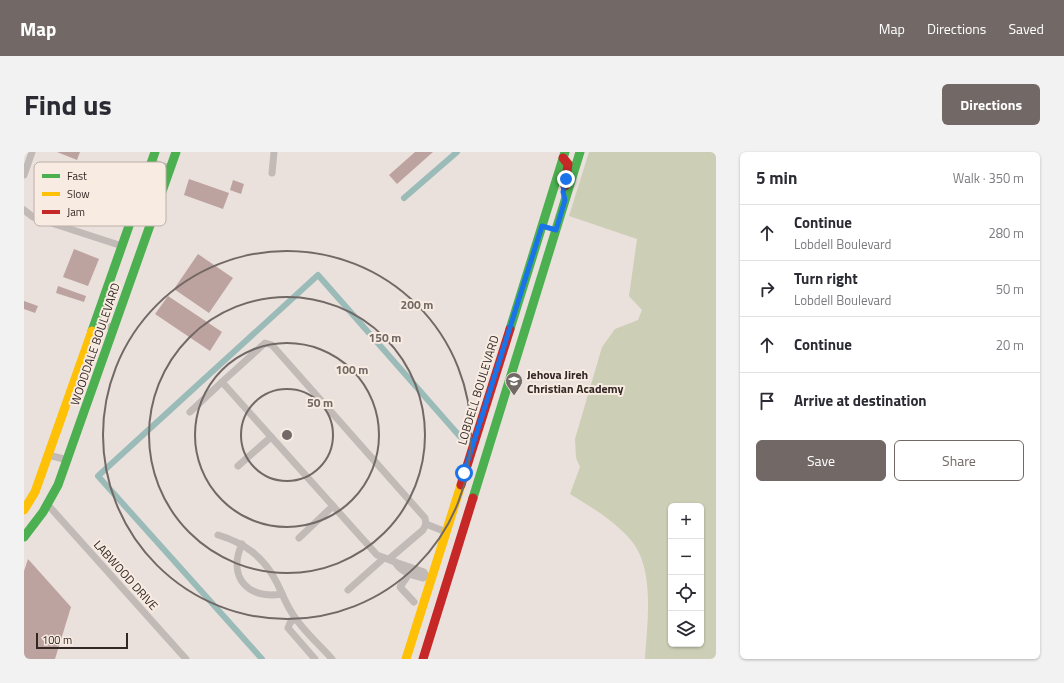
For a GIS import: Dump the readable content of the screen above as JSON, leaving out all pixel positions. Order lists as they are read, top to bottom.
{
  "streets": {
    "main road": ["WOODDALE BOULEVARD", "LOBDELL BOULEVARD"],
    "street": ["LABWOOD DRIVE"]
  },
  "crossings": [
    ["WOODDALE BOULEVARD", "LABWOOD DRIVE"]
  ],
  "places": {
    "school or university": ["Jehova Jireh Christian Academy"]
  },
  "legend": ["Fast", "Slow", "Jam"],
  "scale_bar": "100 m",
  "page": {
    "header": "Map",
    "nav": ["Map", "Directions", "Saved"],
    "title": "Find us",
    "buttons": [
      "Directions",
      ["Save", "Share"]
    ],
    "heading": ["5 min", "Walk · 350 m"],
    "list": [
      ["Continue", "Lobdell Boulevard", "280 m"],
      ["Turn right", "Lobdell Boulevard", "50 m"],
      ["Continue", "20 m"],
      "Arrive at destination"
    ],
    "map_buttons": ["+", "−"],
    "scale": "100 m"
  },
  "rings": [
    "200 m",
    "150 m",
    "100 m",
    "50 m"
  ]
}
